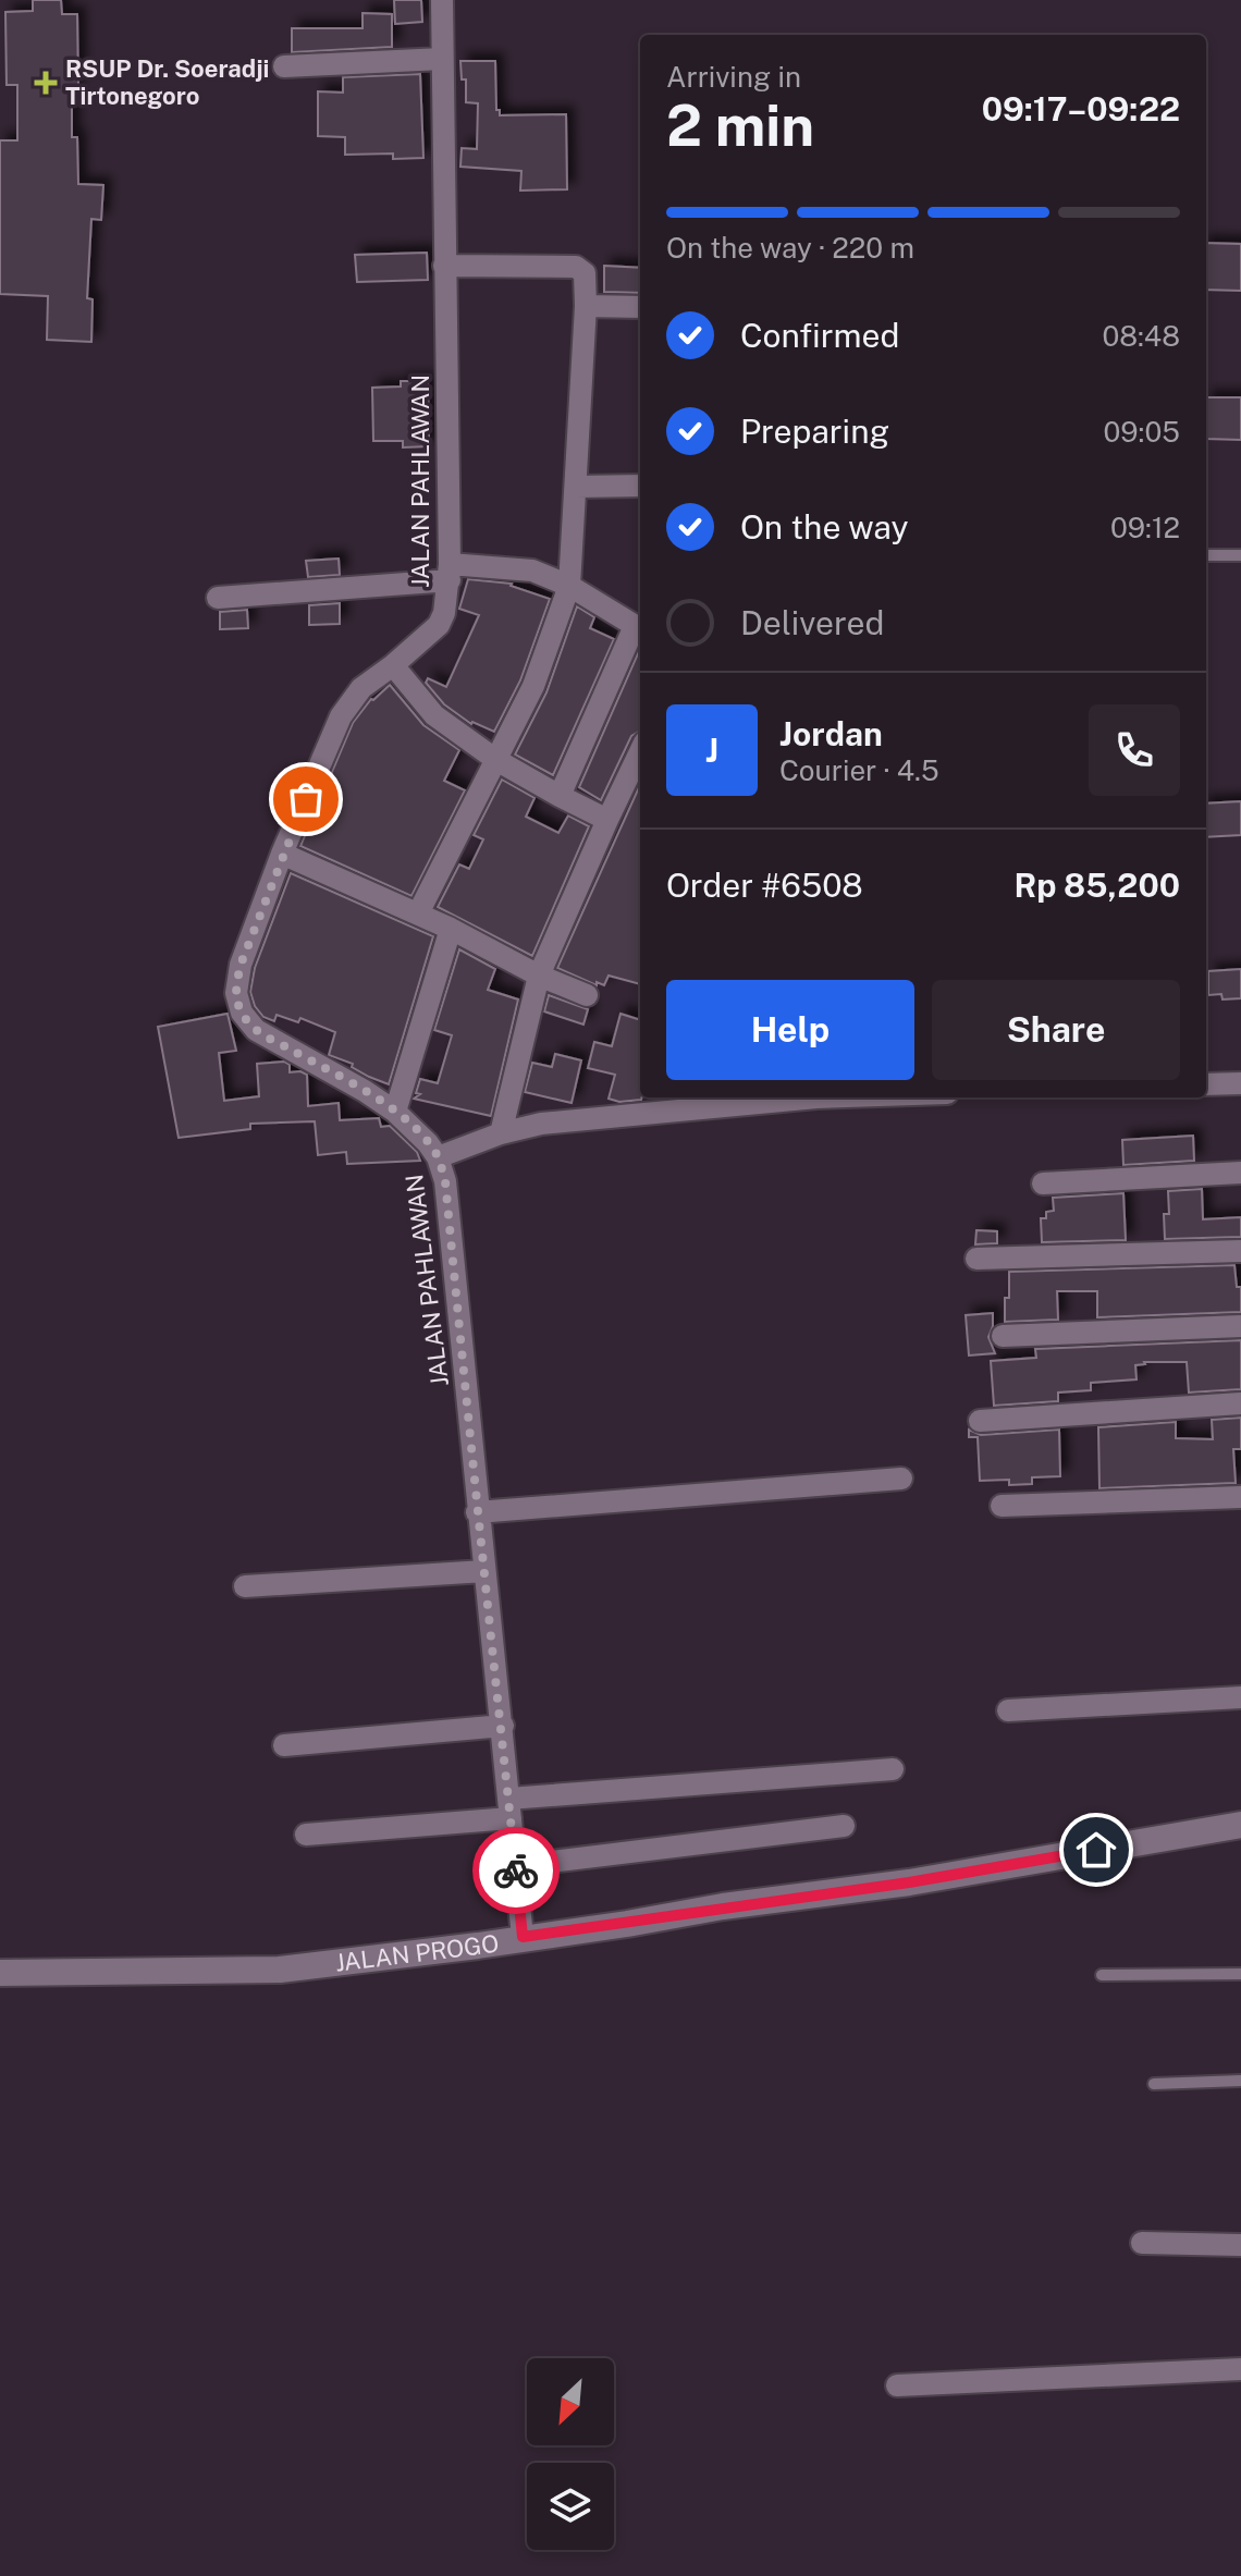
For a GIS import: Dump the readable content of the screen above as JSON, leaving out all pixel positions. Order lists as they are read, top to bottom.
{
  "streets": {
    "street": ["JALAN PAHLAWAN", "JALAN PROGO"]
  },
  "crossings": [
    ["JALAN PAHLAWAN", "JALAN PROGO"]
  ],
  "places": {
    "health": ["RSUP Dr. Soeradji Tirtonegoro"]
  },
  "north": "bottom left",
  "page": {
    "heading": ["2 min", "Arriving in", "09:17–09:22"],
    "panel": [
      "Jordan",
      "Courier · 4.5",
      "Order #6508",
      "Rp 85,200"
    ],
    "bar": "On the way · 220 m",
    "list": [
      ["Confirmed", "08:48"],
      ["Preparing", "09:05"],
      ["On the way", "09:12"],
      "Delivered"
    ],
    "round": "J",
    "buttons": ["Help", "Share"]
  }
}
